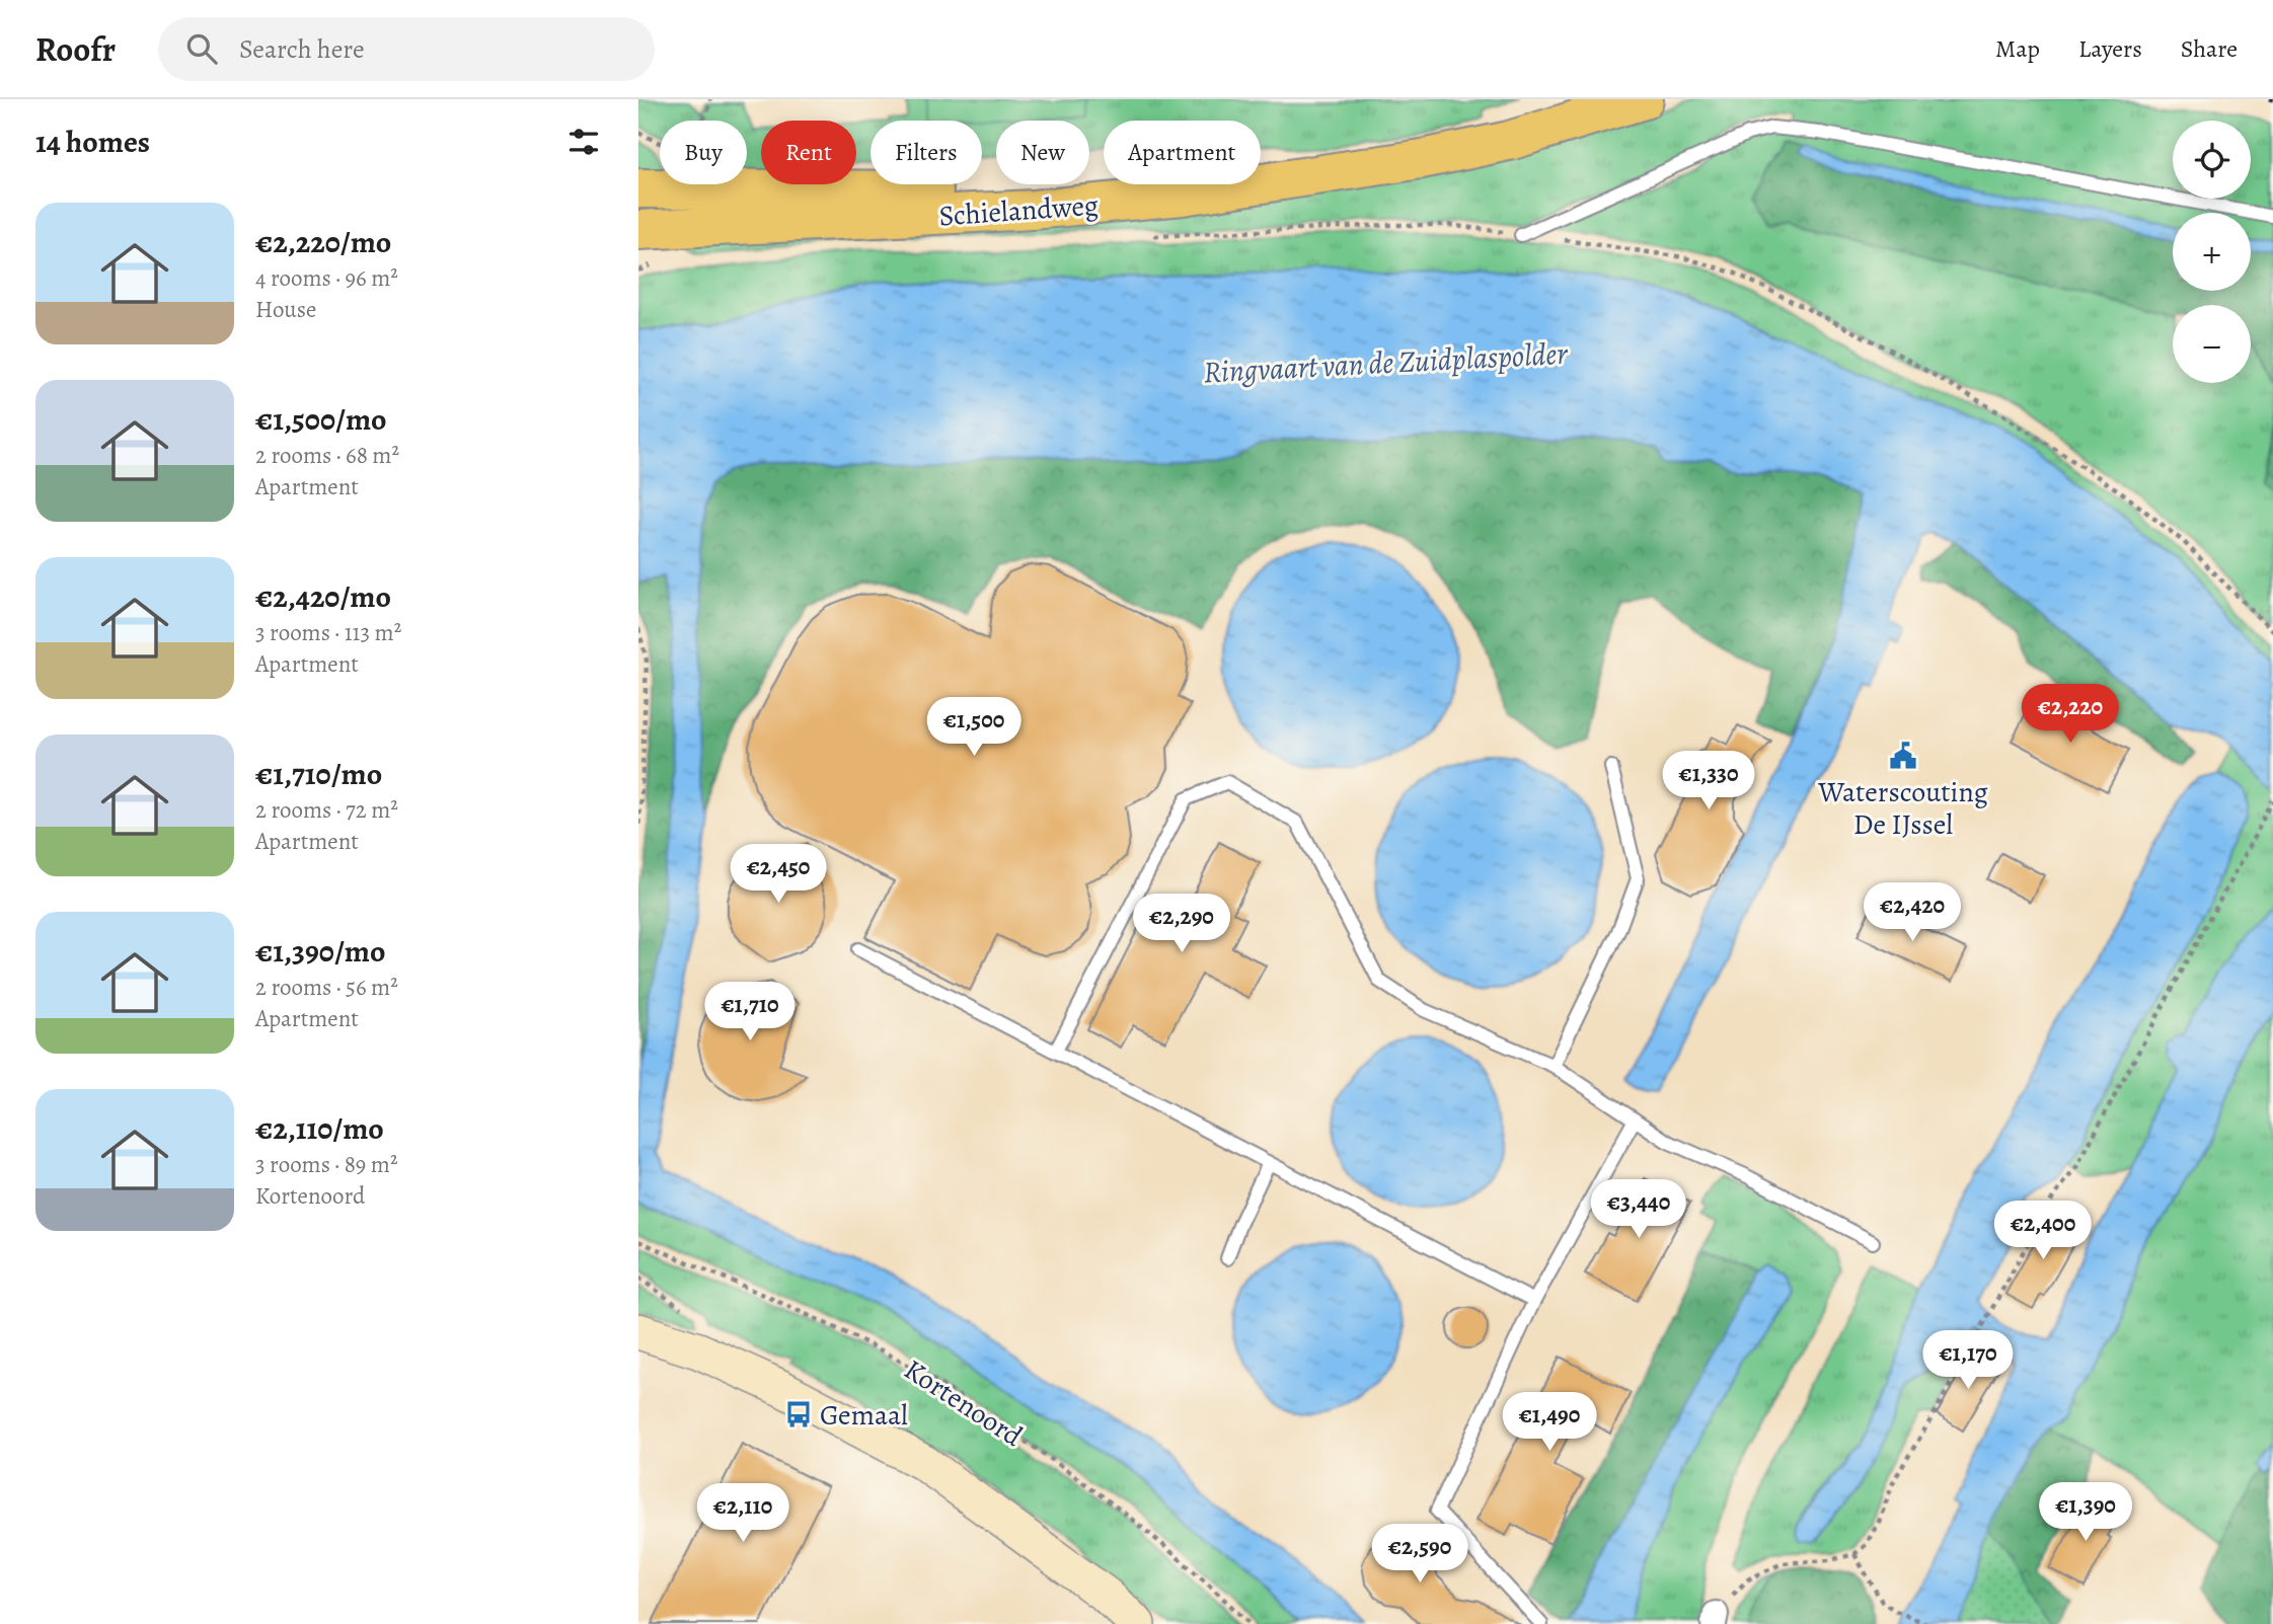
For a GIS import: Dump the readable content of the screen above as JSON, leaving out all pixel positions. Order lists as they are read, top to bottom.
{
  "streets": {
    "main road": ["Schielandweg"],
    "path": ["Kortenoord"]
  },
  "water": ["Ringvaart van de Zuidplaspolder"],
  "places": {
    "public building": ["Waterscouting De IJssel"],
    "bus stop": ["Gemaal"]
  },
  "page": {
    "header": "Roofr",
    "search": "Search here",
    "nav": ["Map", "Layers", "Share"],
    "heading": "14 homes",
    "map_buttons": ["+", "−"],
    "chip": [
      "Buy",
      "Rent",
      "Filters",
      "New",
      "Apartment"
    ],
    "list": [
      {
        "name": "€2,220/mo",
        "note": "4 rooms · 96 m² · House"
      },
      {
        "name": "€1,500/mo",
        "note": "2 rooms · 68 m² · Apartment"
      },
      {
        "name": "€2,420/mo",
        "note": "3 rooms · 113 m² · Apartment"
      },
      {
        "name": "€1,710/mo",
        "note": "2 rooms · 72 m² · Apartment"
      },
      {
        "name": "€1,390/mo",
        "note": "2 rooms · 56 m² · Apartment"
      },
      {
        "name": "€2,110/mo",
        "note": "3 rooms · 89 m² · Kortenoord"
      }
    ],
    "price": [
      "€2,220",
      "€1,500",
      "€1,330",
      "€2,450",
      "€2,420",
      "€2,290",
      "€1,710",
      "€3,440",
      "€2,400",
      "€1,170",
      "€1,490",
      "€1,390",
      "€2,110",
      "€2,590"
    ]
  }
}
